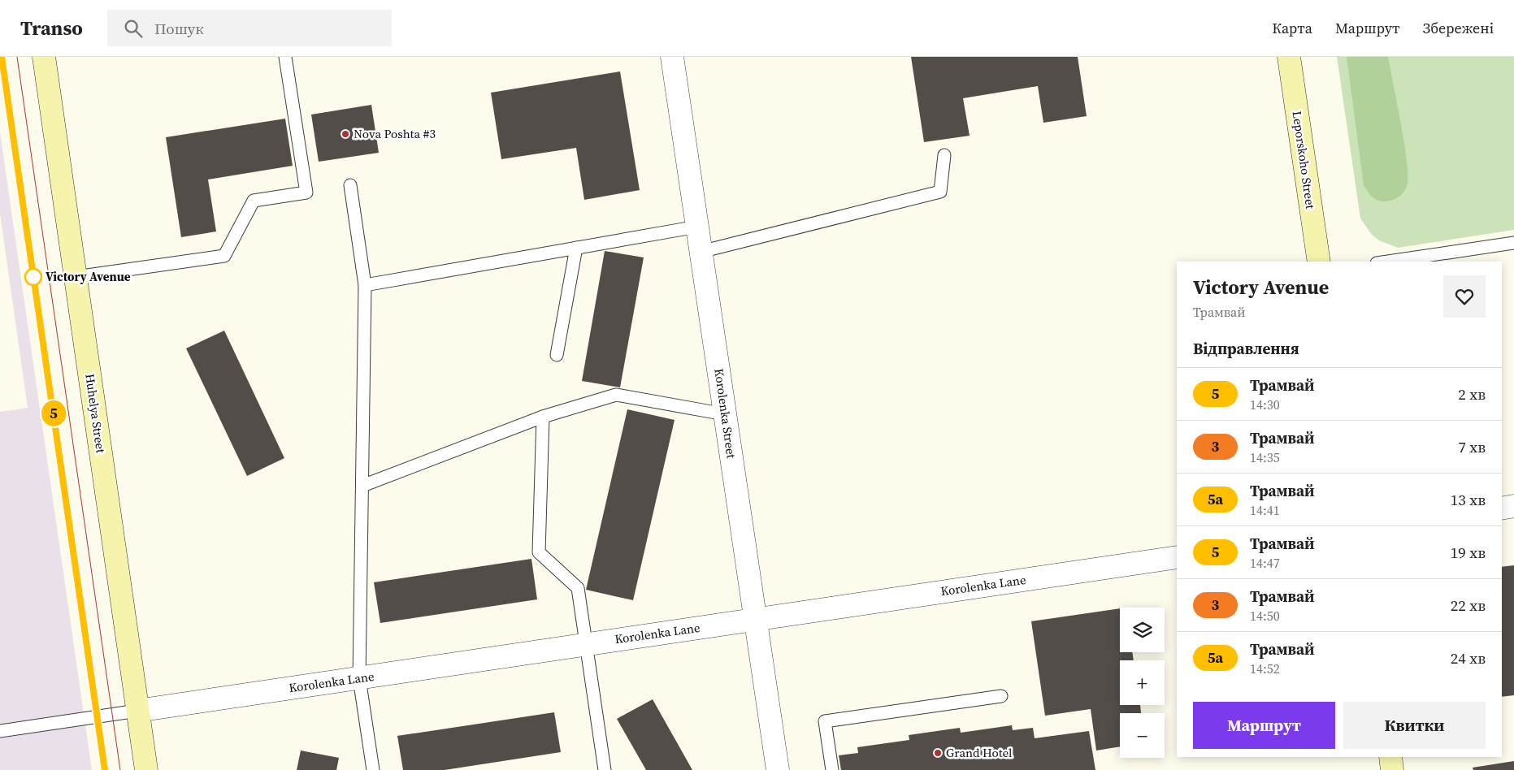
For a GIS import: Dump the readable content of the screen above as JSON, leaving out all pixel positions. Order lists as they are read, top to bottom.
{
  "streets": {
    "street": [
      "Leporskoho Street",
      "Huhelya Street",
      "Korolenka Street",
      "Korolenka Lane"
    ]
  },
  "crossings": [
    ["Huhelya Street", "Korolenka Lane"],
    ["Korolenka Street", "Korolenka Lane"]
  ],
  "places": ["Nova Poshta #3", "Victory Avenue", "Grand Hotel"],
  "lines": ["tram line 5"],
  "page": {
    "header": "Transo",
    "search": "Пошук",
    "nav": ["Карта", "Маршрут", "Збережені"],
    "on_map": "5",
    "heading": [
      ["Victory Avenue", "Трамвай"],
      "Відправлення"
    ],
    "list": [
      {
        "mark": "5",
        "name": "Трамвай",
        "note": "14:30",
        "value": "2 хв"
      },
      {
        "mark": "3",
        "name": "Трамвай",
        "note": "14:35",
        "value": "7 хв"
      },
      {
        "mark": "5а",
        "name": "Трамвай",
        "note": "14:41",
        "value": "13 хв"
      },
      {
        "mark": "5",
        "name": "Трамвай",
        "note": "14:47",
        "value": "19 хв"
      },
      {
        "mark": "3",
        "name": "Трамвай",
        "note": "14:50",
        "value": "22 хв"
      },
      {
        "mark": "5а",
        "name": "Трамвай",
        "note": "14:52",
        "value": "24 хв"
      }
    ],
    "map_buttons": ["+", "−"],
    "buttons": ["Маршрут", "Квитки"]
  }
}
